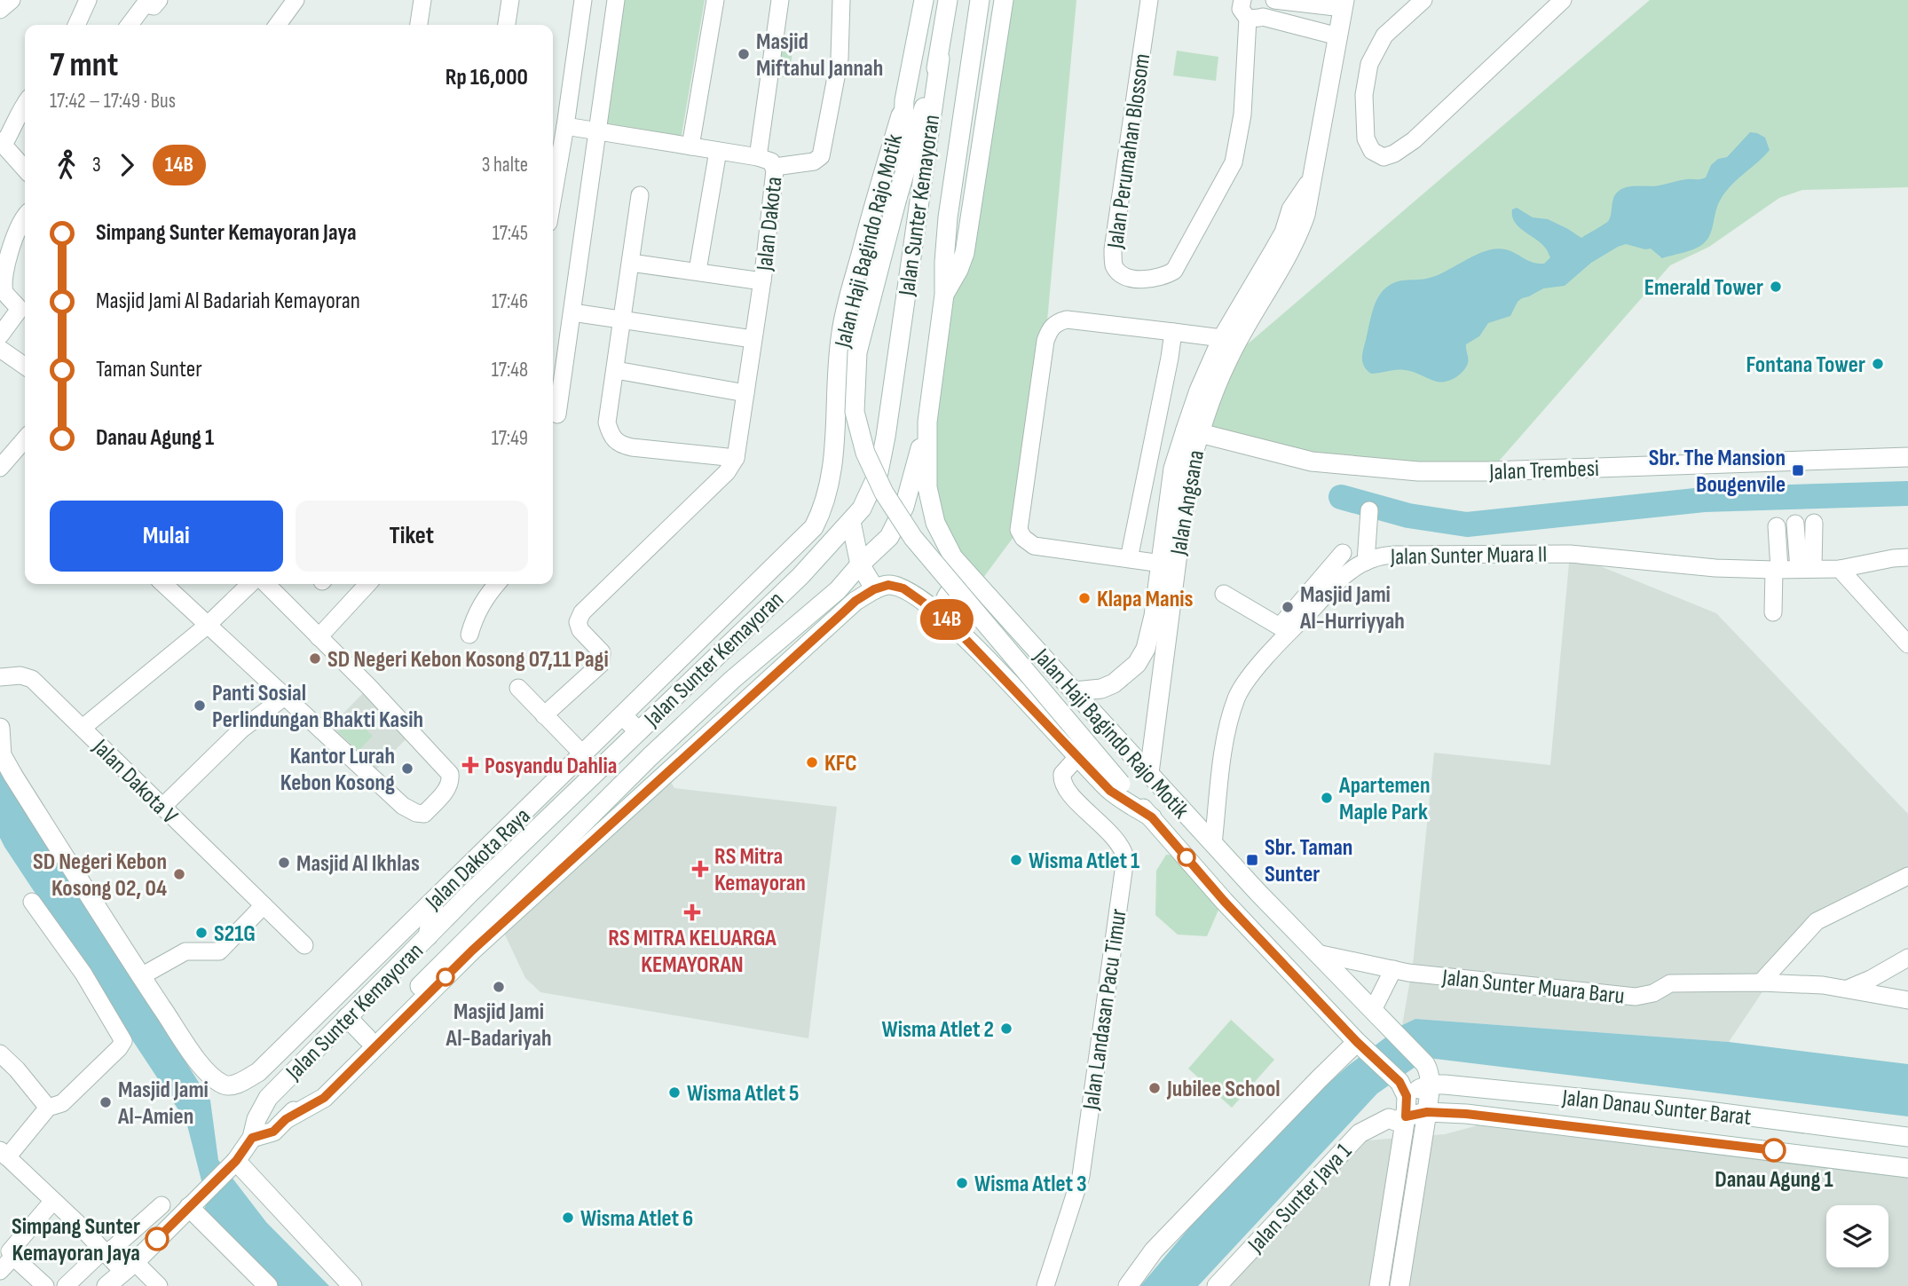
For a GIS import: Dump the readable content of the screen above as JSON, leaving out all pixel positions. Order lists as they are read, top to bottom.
{
  "streets": {
    "main road": [
      "Jalan Sunter Kemayoran",
      "Jalan Haji Bagindo Rajo Motik",
      "Jalan Trembesi",
      "Jalan Angsana",
      "Jalan Dakota Raya",
      "Jalan Danau Sunter Barat",
      "Jalan Sunter Jaya 1"
    ],
    "street": [
      "Jalan Perumahan Blossom",
      "Jalan Dakota",
      "Jalan Sunter Muara II",
      "Jalan Dakota V",
      "Jalan Sunter Muara Baru",
      "Jalan Landasan Pacu Timur"
    ]
  },
  "crossings": [
    ["Jalan Sunter Kemayoran", "Jalan Haji Bagindo Rajo Motik"],
    ["Jalan Haji Bagindo Rajo Motik", "Jalan Angsana"],
    ["Jalan Haji Bagindo Rajo Motik", "Jalan Sunter Muara II"],
    ["Jalan Haji Bagindo Rajo Motik", "Jalan Dakota Raya"],
    ["Jalan Haji Bagindo Rajo Motik", "Jalan Sunter Muara Baru"],
    ["Jalan Haji Bagindo Rajo Motik", "Jalan Danau Sunter Barat"],
    ["Jalan Trembesi", "Jalan Angsana"],
    ["Jalan Danau Sunter Barat", "Jalan Sunter Jaya 1"]
  ],
  "places": {
    "other": [
      "Masjid Miftahul Jannah",
      "Emerald Tower",
      "Fontana Tower",
      "Klapa Manis",
      "Masjid Jami Al-Hurriyyah",
      "SD Negeri Kebon Kosong 07,11 Pagi",
      "Panti Sosial Perlindungan Bhakti Kasih",
      "KFC",
      "Kantor Lurah Kebon Kosong",
      "Apartemen Maple Park",
      "Wisma Atlet 1",
      "Masjid Al Ikhlas",
      "SD Negeri Kebon Kosong 02, 04",
      "S21G",
      "Masjid Jami Al-Badariyah",
      "Wisma Atlet 2",
      "Jubilee School",
      "Wisma Atlet 5",
      "Masjid Jami Al-Amien",
      "Danau Agung 1",
      "Wisma Atlet 3",
      "Wisma Atlet 6",
      "Simpang Sunter Kemayoran Jaya"
    ],
    "transit": ["Sbr. The Mansion Bougenvile", "Sbr. Taman Sunter"],
    "health": ["Posyandu Dahlia", "RS Mitra Kemayoran", "RS MITRA KELUARGA KEMAYORAN"]
  },
  "lines": ["bus line 14B"],
  "page": {
    "on_map": "14B",
    "heading": ["7 mnt", "17:42 – 17:49 · Bus", "Rp 16,000"],
    "legs": ["3", "14B", "3 halte"],
    "list": [
      {
        "name": "Simpang Sunter Kemayoran Jaya",
        "value": "17:45"
      },
      {
        "name": "Masjid Jami Al Badariah Kemayoran",
        "value": "17:46"
      },
      {
        "name": "Taman Sunter",
        "value": "17:48"
      },
      {
        "name": "Danau Agung 1",
        "value": "17:49"
      }
    ],
    "buttons": ["Mulai", "Tiket"]
  }
}
